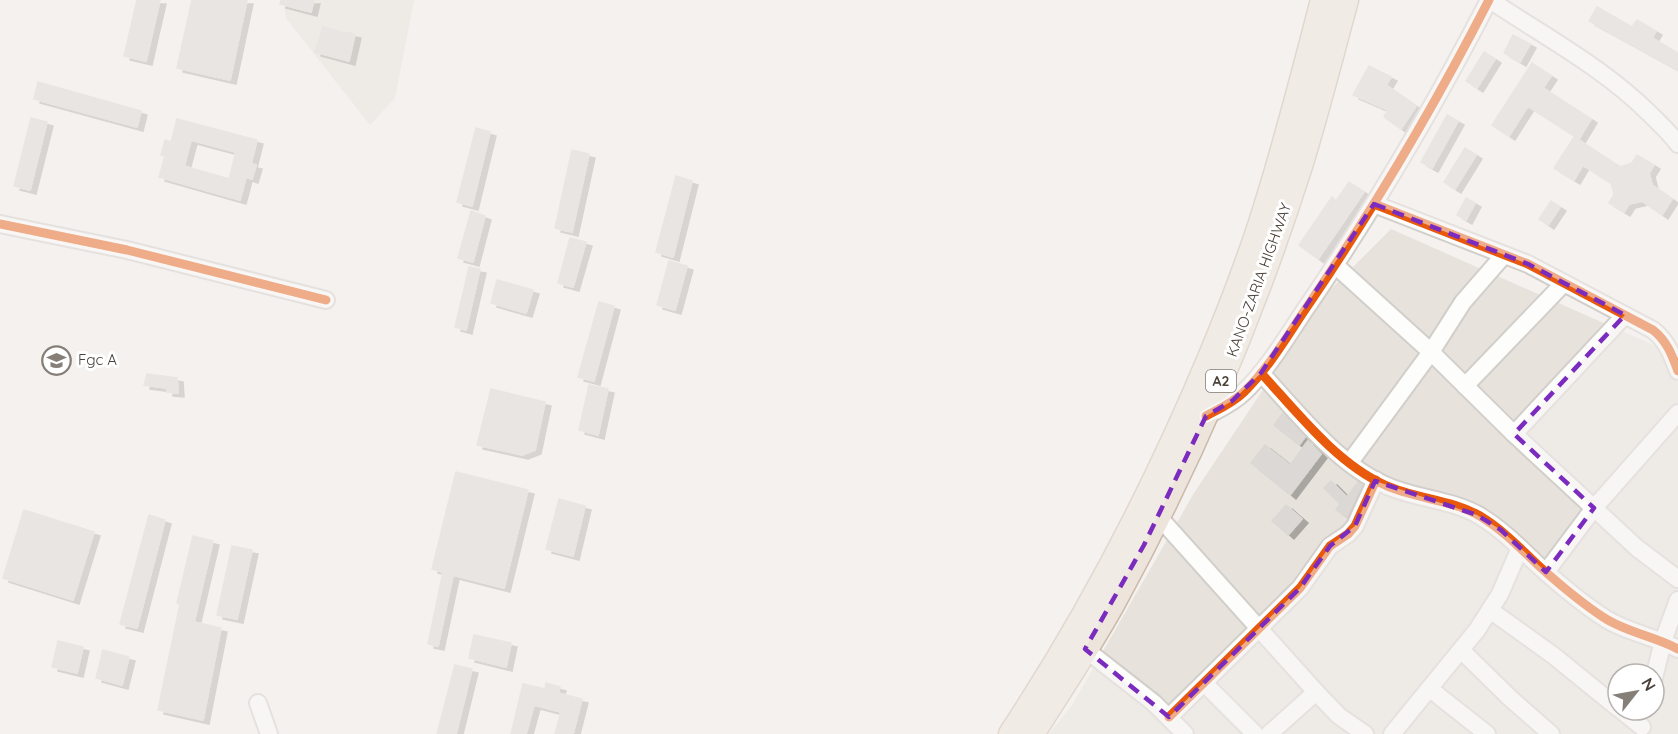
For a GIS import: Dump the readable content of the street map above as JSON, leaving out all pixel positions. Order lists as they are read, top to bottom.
{
  "streets": {
    "highway": ["KANO-ZARIA HIGHWAY", "A2"]
  },
  "places": {
    "school or university": ["Fgc A"]
  },
  "north": "top right"
}
